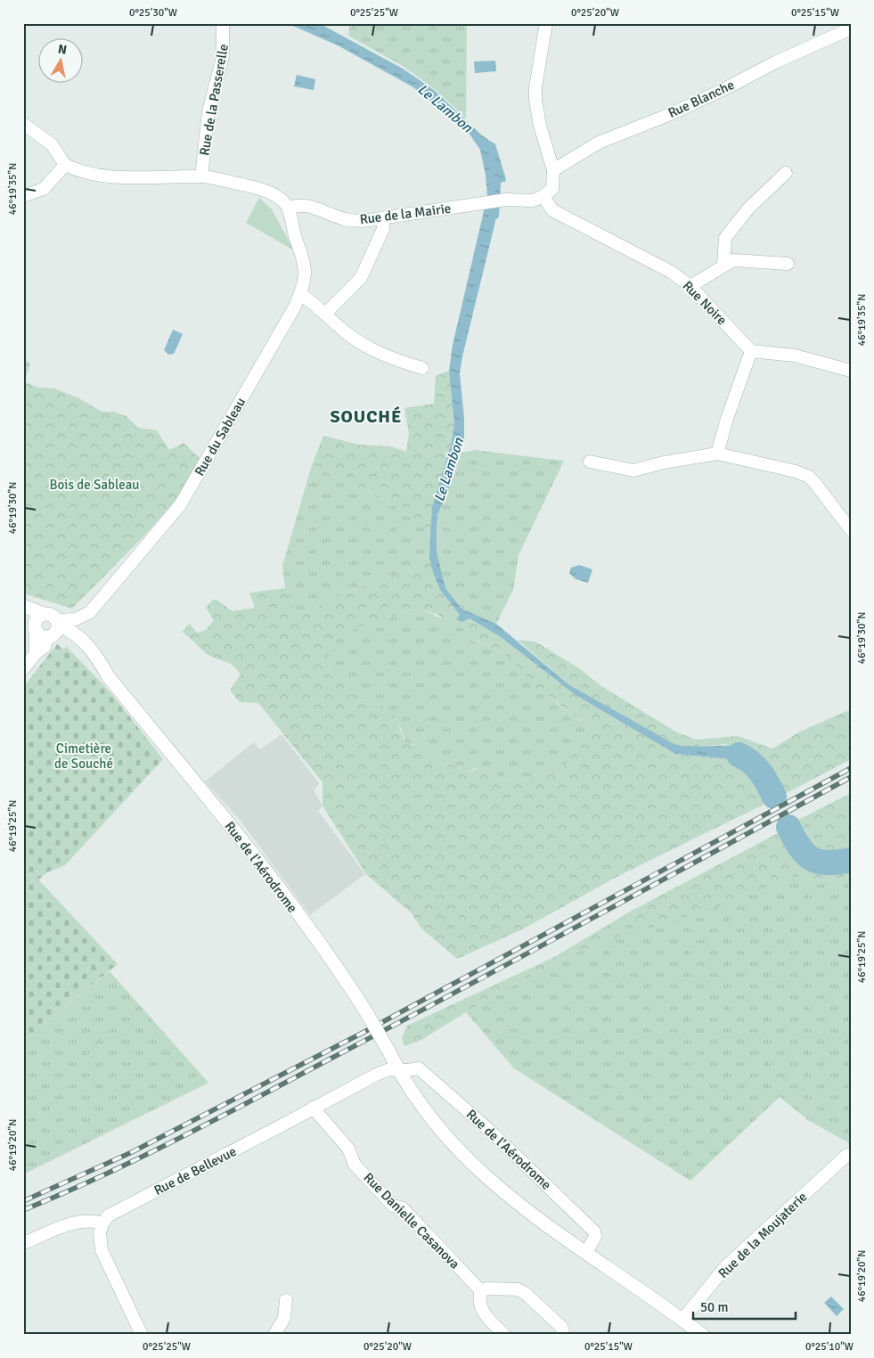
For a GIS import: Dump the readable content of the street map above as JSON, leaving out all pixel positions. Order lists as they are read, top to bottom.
{
  "streets": {
    "street": [
      "Rue Blanche",
      "Rue de la Passerelle",
      "Rue de la Mairie",
      "Rue Noire",
      "Rue du Sableau",
      "Rue de l'Aérodrome",
      "Rue de Bellevue",
      "Rue Danielle Casanova",
      "Rue de la Moujaterie"
    ]
  },
  "crossings": [
    ["Rue de la Mairie", "Rue Noire"],
    ["Rue de la Mairie", "Rue du Sableau"],
    ["Rue du Sableau", "Rue de l'Aérodrome"],
    ["Rue de l'Aérodrome", "Rue de Bellevue"],
    ["Rue de l'Aérodrome", "Rue de la Moujaterie"],
    ["Rue de Bellevue", "Rue Danielle Casanova"]
  ],
  "districts": ["SOUCHÉ"],
  "water": ["Le Lambon"],
  "parks": ["Bois de Sableau", "Cimetière de Souché"],
  "scale_bar": "50 m",
  "north": "top",
  "coordinates": [
    "0°25'30\"W",
    "0°25'25\"W",
    "0°25'20\"W",
    "0°25'15\"W",
    "46°19'35\"N",
    "46°19'30\"N",
    "46°19'25\"N",
    "46°19'20\"N",
    "0°25'10\"W"
  ]
}
